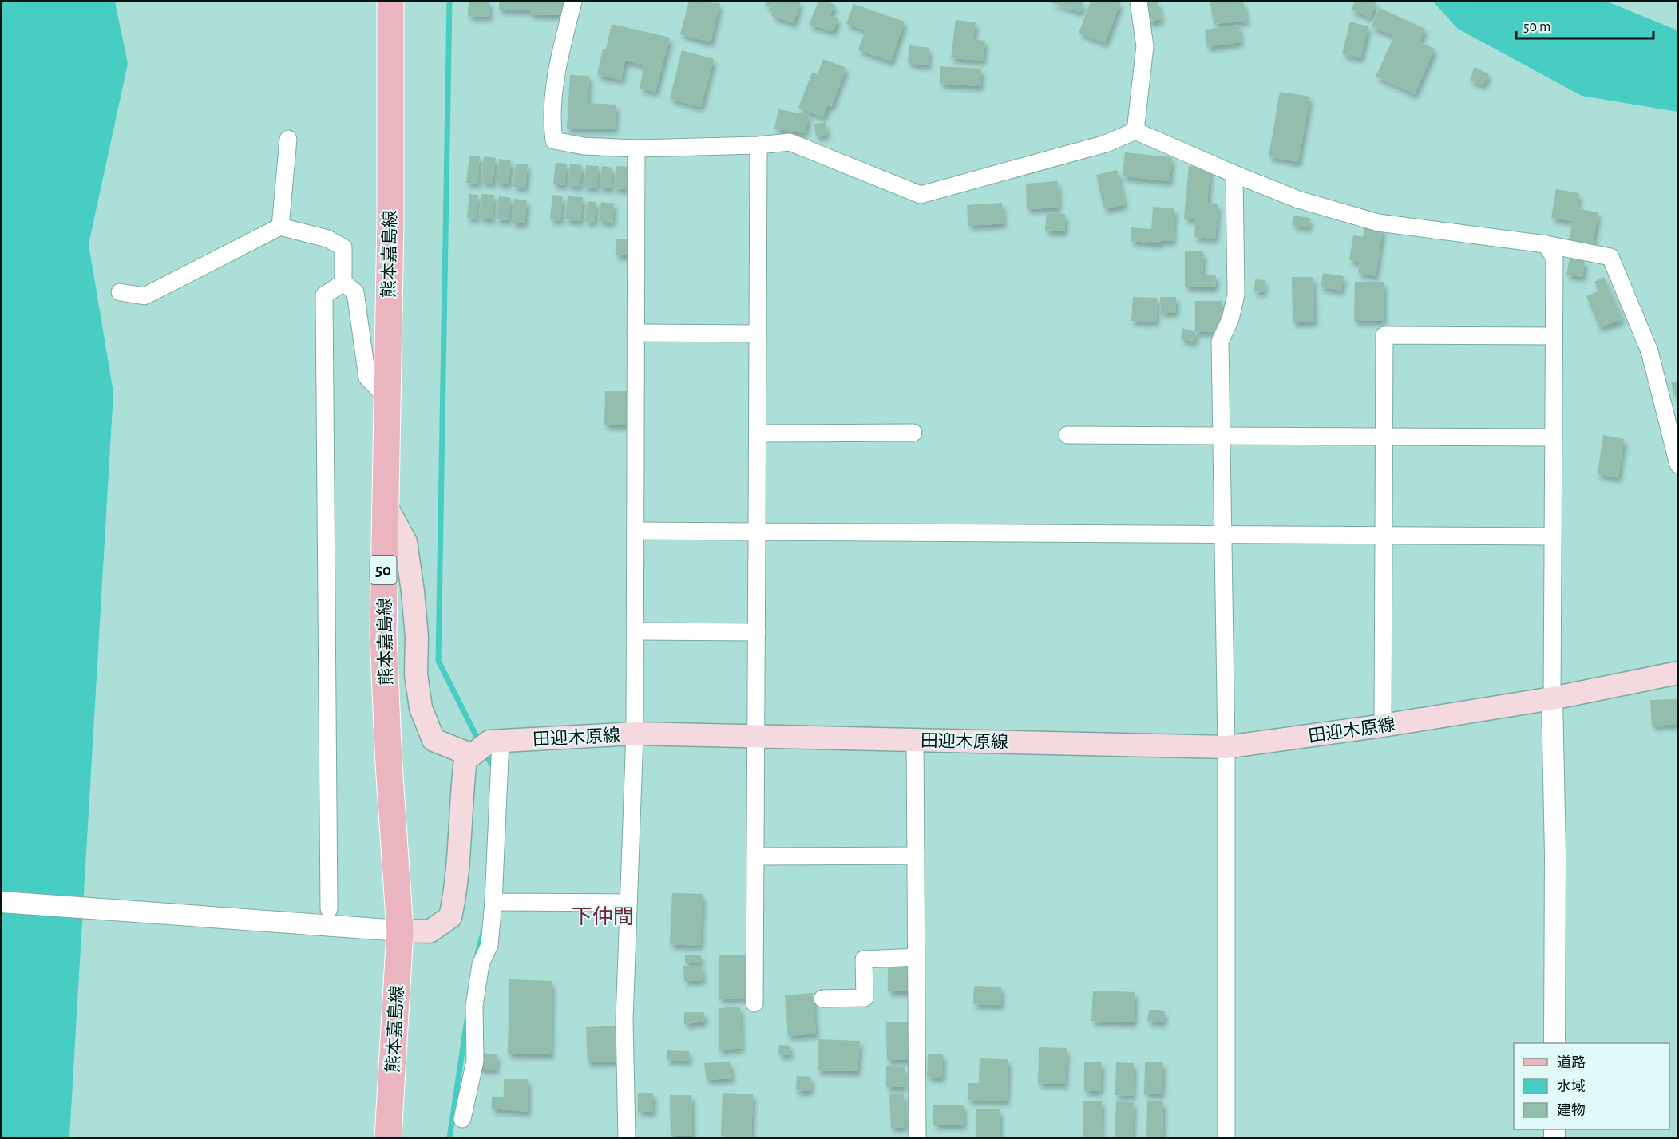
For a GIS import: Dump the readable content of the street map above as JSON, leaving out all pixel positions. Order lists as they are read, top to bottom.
{
  "streets": {
    "main road": ["熊本嘉島線", "50", "田迎木原線"]
  },
  "districts": ["下仲間"],
  "legend": ["道路", "水域", "建物"],
  "scale_bar": "50 m"
}
